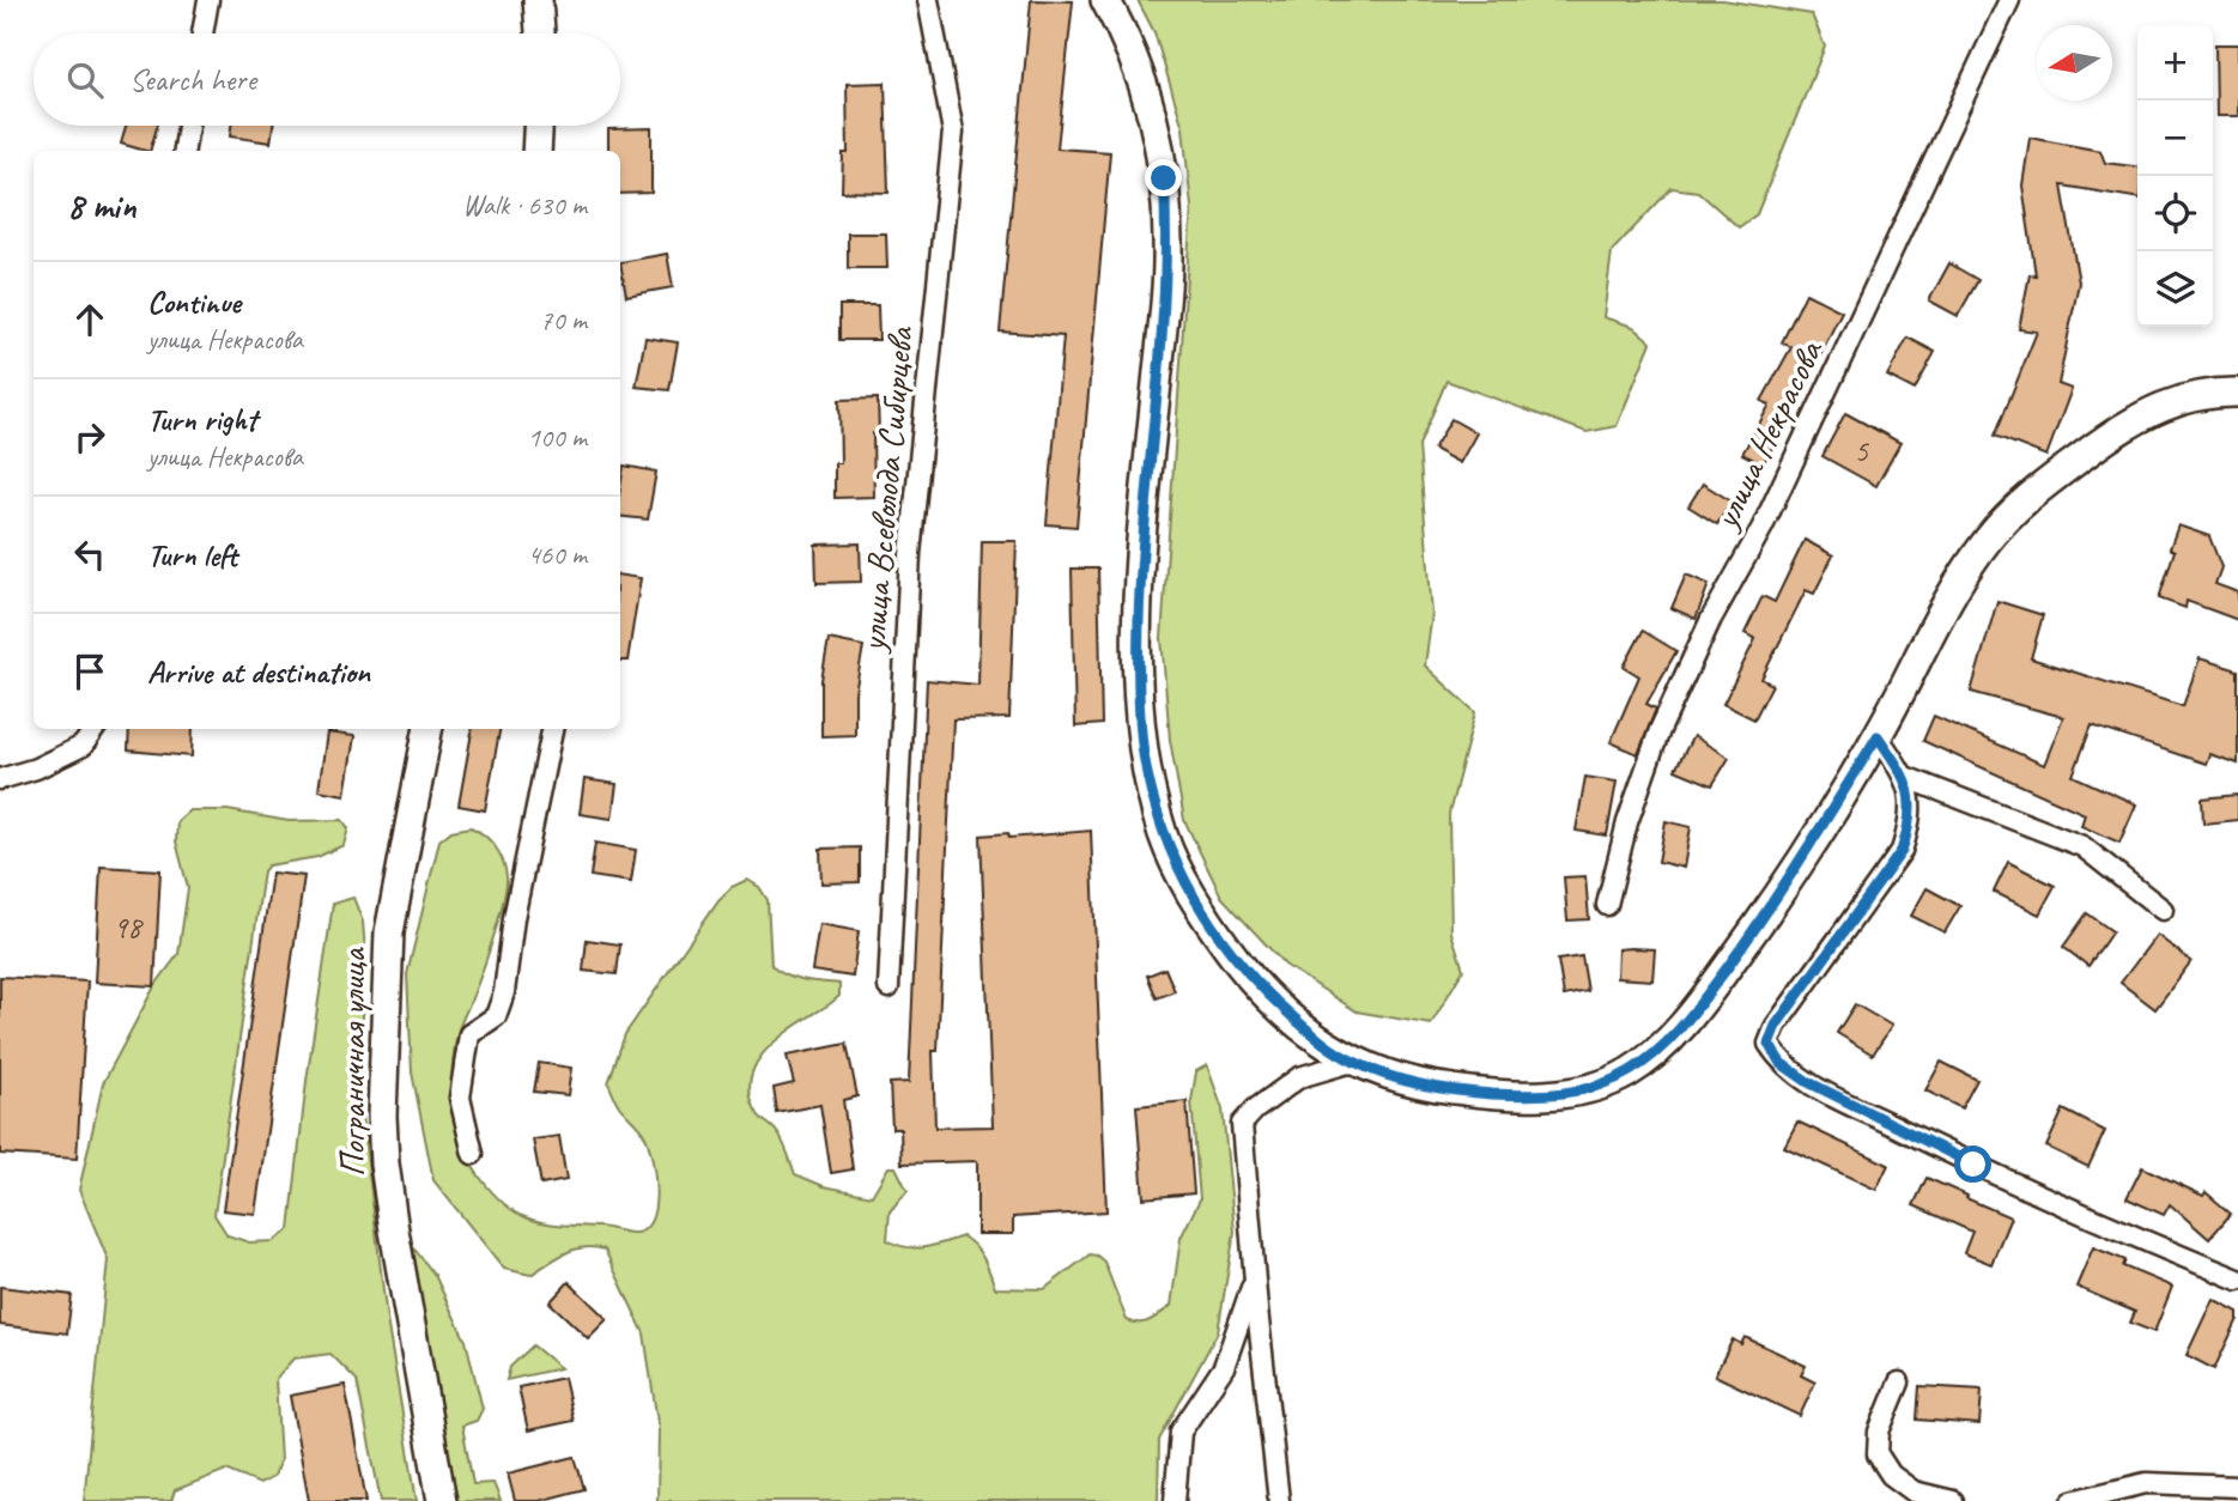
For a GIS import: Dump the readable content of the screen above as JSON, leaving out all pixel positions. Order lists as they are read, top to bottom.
{
  "streets": {
    "main road": ["Пограничная улица"],
    "street": ["улица Некрасова", "улица Всеволода Сибирцева"]
  },
  "house_numbers": ["5", "98"],
  "north": "left",
  "page": {
    "map_buttons": ["+", "−"],
    "search": "Search here",
    "heading": ["8 min", "Walk · 630 m"],
    "list": [
      ["Continue", "улица Некрасова", "70 m"],
      ["Turn right", "улица Некрасова", "100 m"],
      ["Turn left", "460 m"],
      "Arrive at destination"
    ]
  }
}
